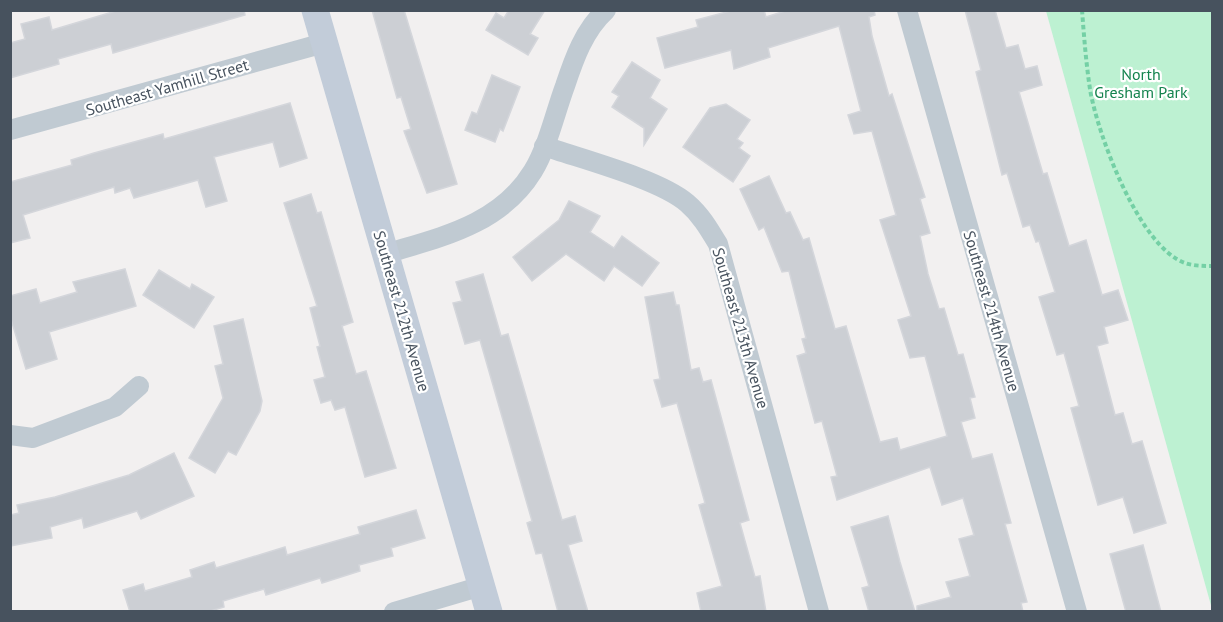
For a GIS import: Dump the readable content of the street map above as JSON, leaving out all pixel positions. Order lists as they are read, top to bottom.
{
  "streets": {
    "street": [
      "Southeast Yamhill Street",
      "Southeast 212th Avenue",
      "Southeast 214th Avenue",
      "Southeast 213th Avenue"
    ]
  },
  "crossings": [
    ["Southeast Yamhill Street", "Southeast 212th Avenue"]
  ],
  "parks": ["North Gresham Park"]
}
